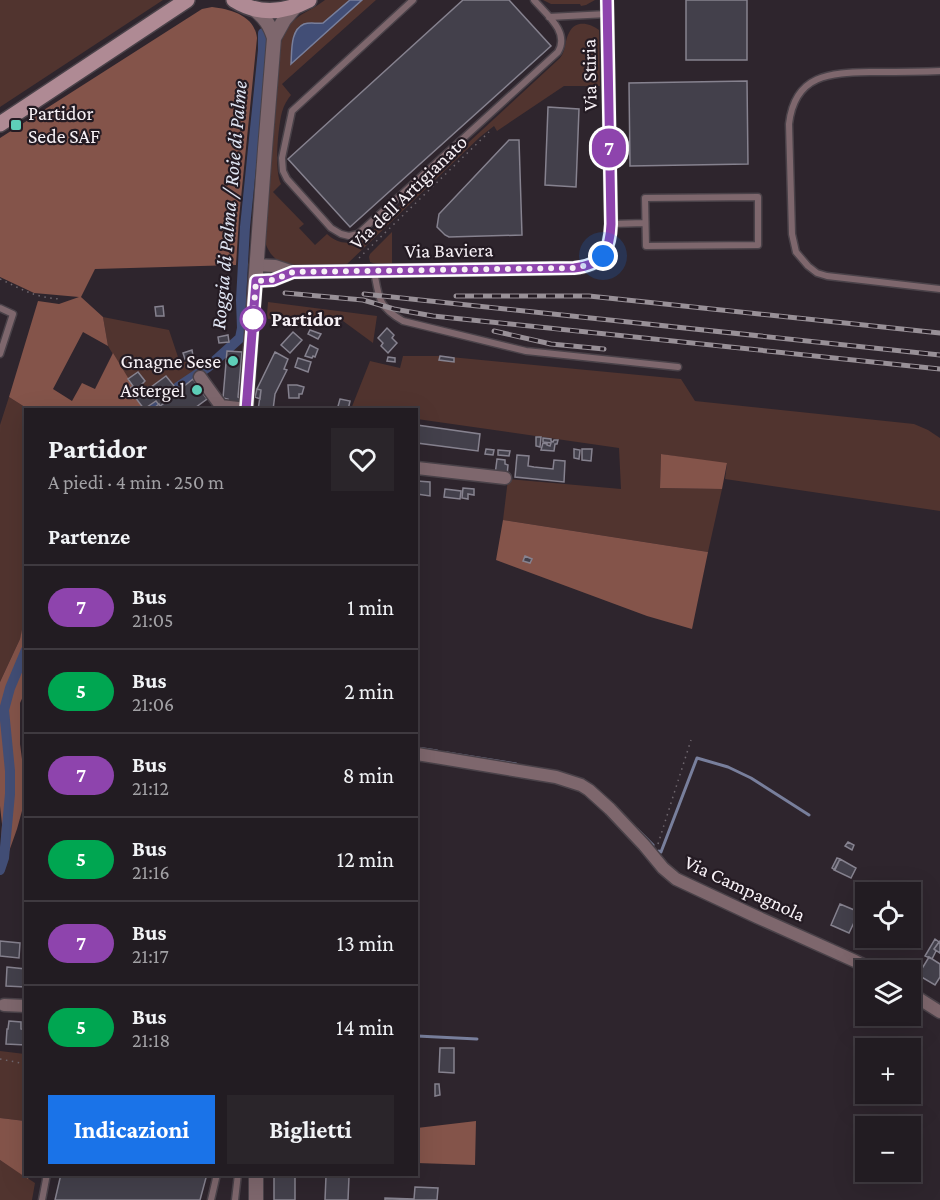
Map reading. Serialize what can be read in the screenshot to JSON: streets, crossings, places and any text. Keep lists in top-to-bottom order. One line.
{"streets":{"street":["Via Stiria","Via Baviera","Via Campagnola"],"path":["Via dell'Artigianato"]},"crossings":[["Via Stiria","Via Baviera"],["Via dell'Artigianato","Via Baviera"]],"water":["Roggia di Palma / Roie di Palme"],"places":{"transit":["Partidor Sede SAF"],"other":["Partidor","Gnagne Sese","Astergel"]},"lines":["bus line 7"],"page":{"on_map":"7","heading":[["Partidor","A piedi · 4 min · 250 m"],"Partenze"],"list":[{"mark":"7","name":"Bus","note":"21:05","value":"1 min"},{"mark":"5","name":"Bus","note":"21:06","value":"2 min"},{"mark":"7","name":"Bus","note":"21:12","value":"8 min"},{"mark":"5","name":"Bus","note":"21:16","value":"12 min"},{"mark":"7","name":"Bus","note":"21:17","value":"13 min"},{"mark":"5","name":"Bus","note":"21:18","value":"14 min"}],"map_buttons":["+","−"],"buttons":["Indicazioni","Biglietti"]}}
